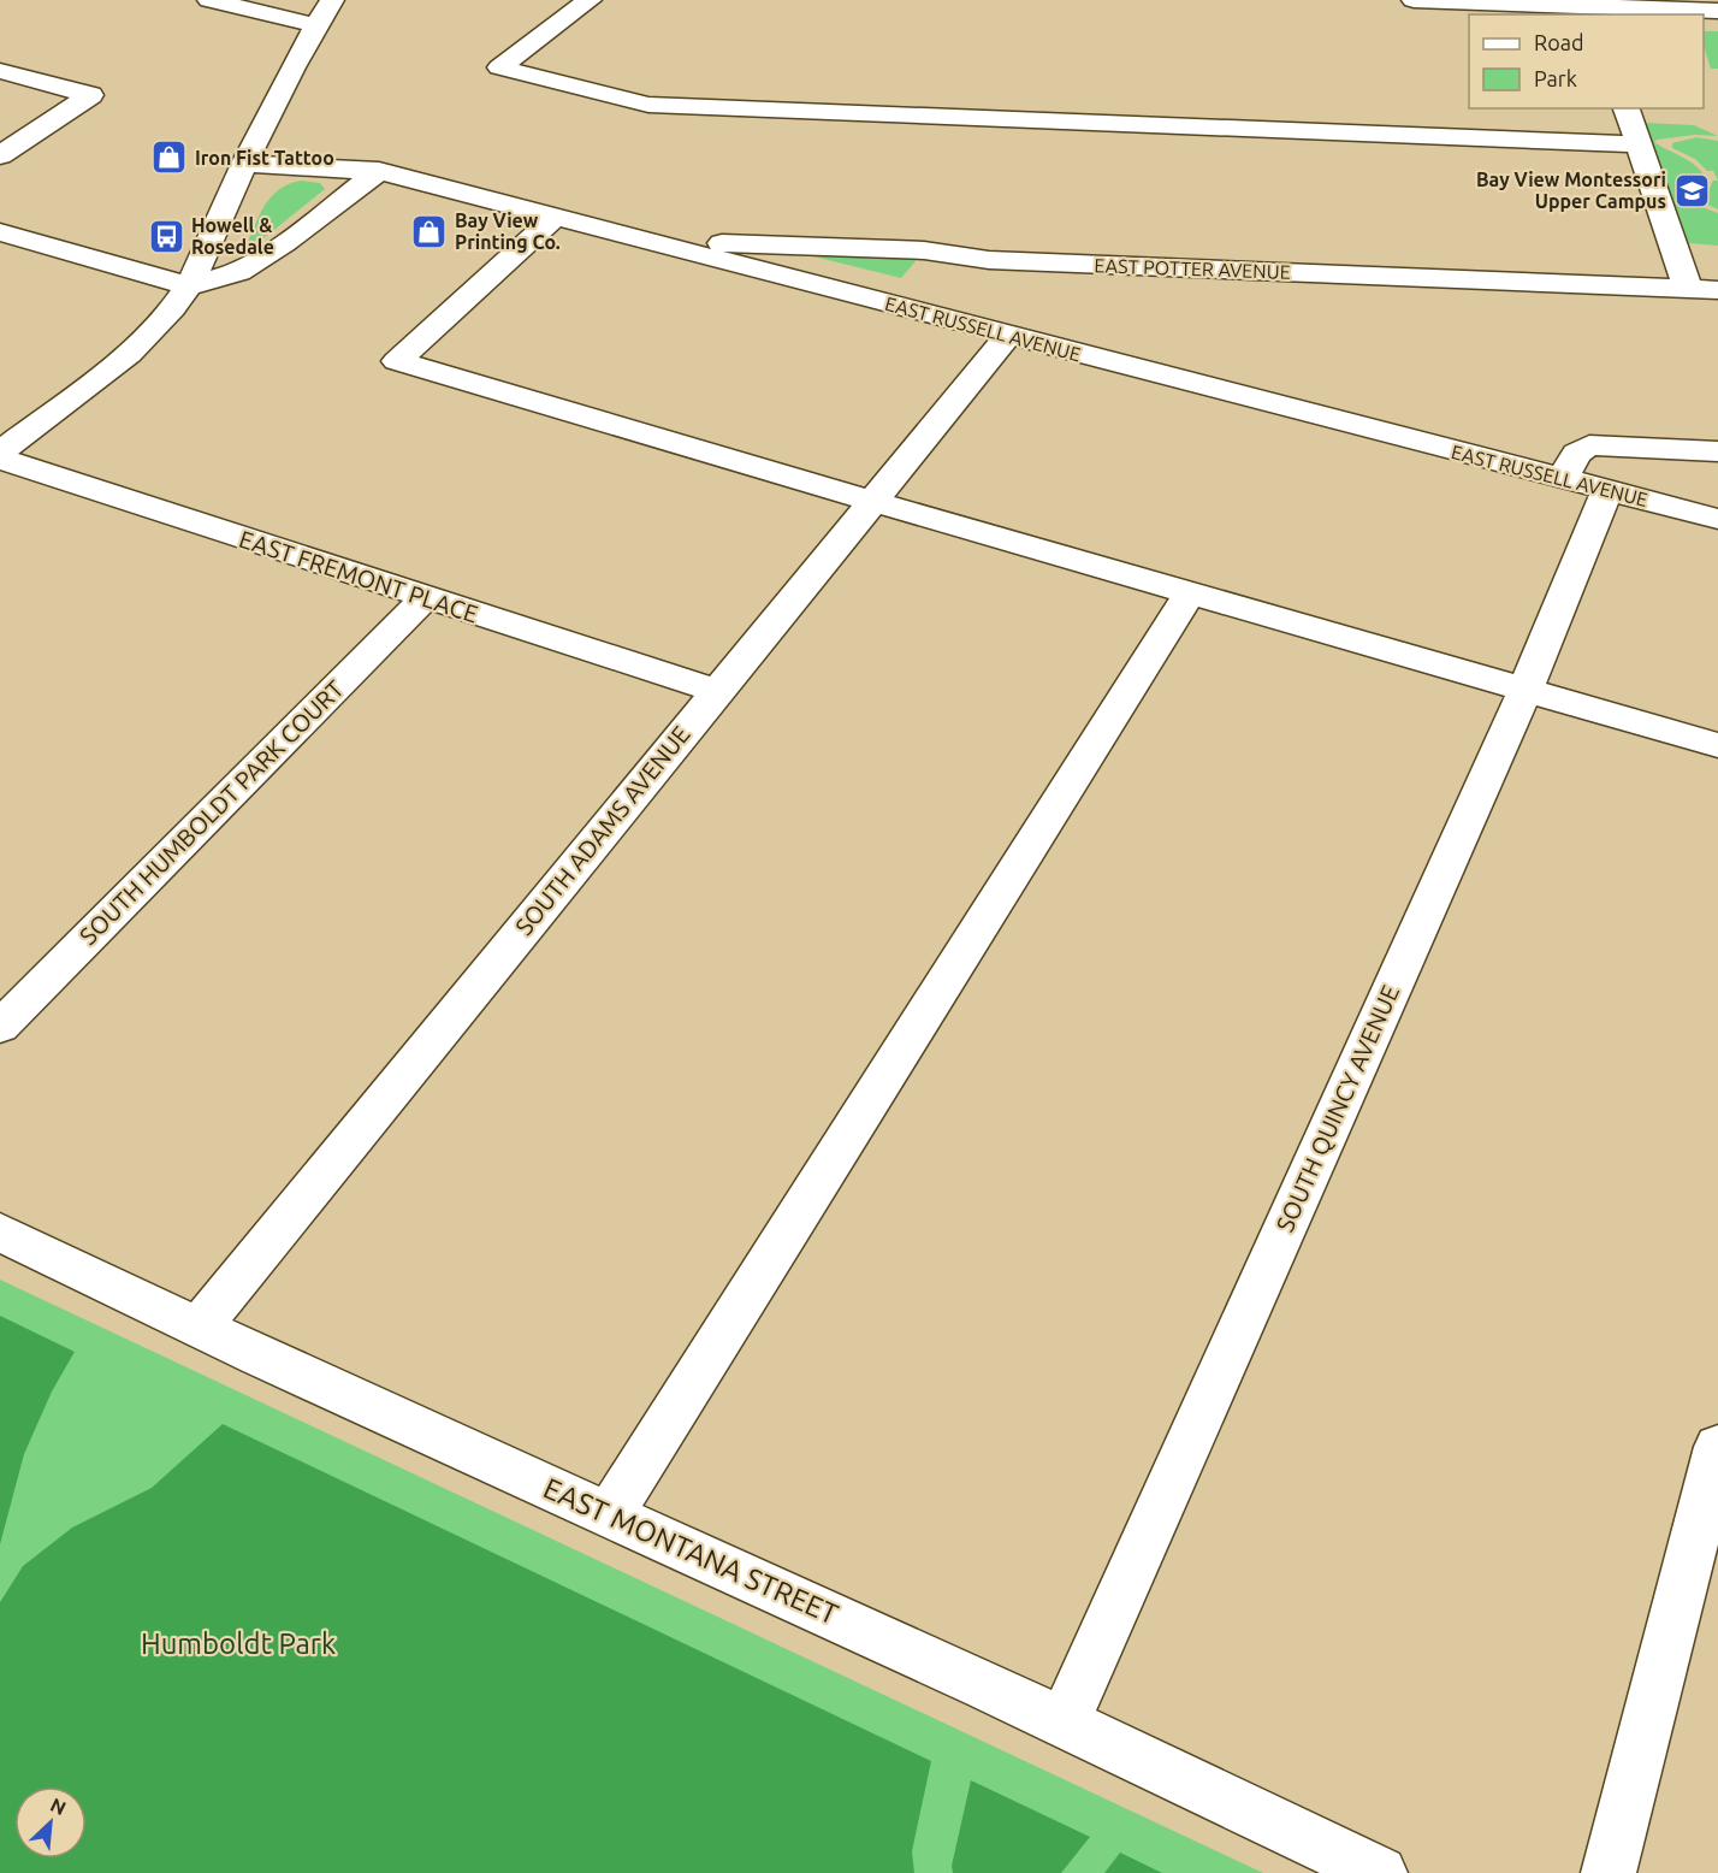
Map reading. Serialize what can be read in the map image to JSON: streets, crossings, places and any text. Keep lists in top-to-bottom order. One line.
{"streets":{"street":["EAST POTTER AVENUE","EAST RUSSELL AVENUE","EAST FREMONT PLACE","SOUTH HUMBOLDT PARK COURT","SOUTH ADAMS AVENUE","SOUTH QUINCY AVENUE","EAST MONTANA STREET"]},"crossings":[["EAST POTTER AVENUE","EAST RUSSELL AVENUE"],["EAST RUSSELL AVENUE","SOUTH ADAMS AVENUE"],["EAST RUSSELL AVENUE","SOUTH QUINCY AVENUE"],["EAST FREMONT PLACE","SOUTH HUMBOLDT PARK COURT"],["EAST FREMONT PLACE","SOUTH ADAMS AVENUE"],["SOUTH ADAMS AVENUE","EAST MONTANA STREET"],["SOUTH QUINCY AVENUE","EAST MONTANA STREET"]],"parks":["Humboldt Park"],"places":{"shop":["Iron Fist Tattoo","Bay View Printing Co."],"school or university":["Bay View Montessori Upper Campus"],"bus stop":["Howell & Rosedale"]},"legend":["Road","Park"],"north":"top right"}
